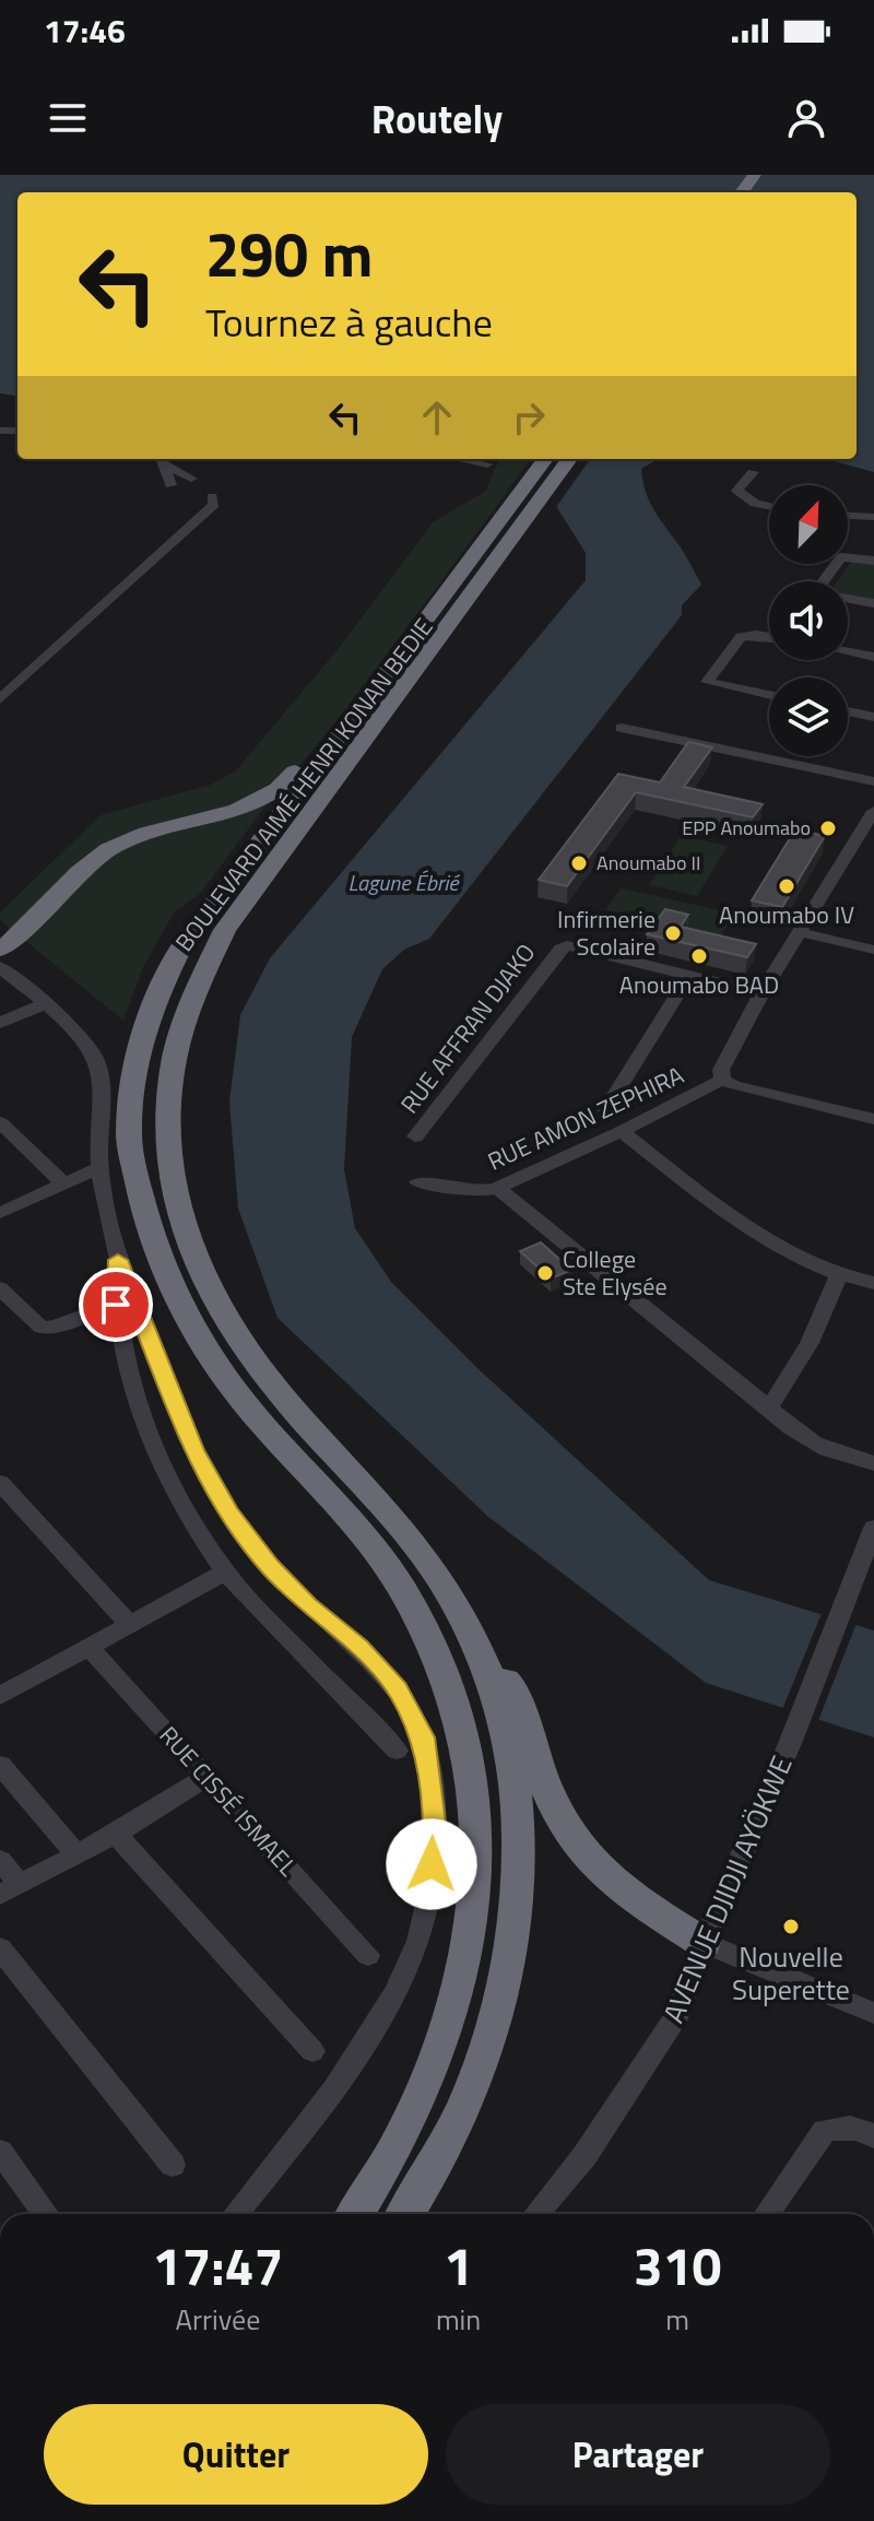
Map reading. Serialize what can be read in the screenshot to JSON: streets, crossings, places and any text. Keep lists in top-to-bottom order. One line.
{"streets":{"highway":["BOULEVARD AIMÉ HENRI KONAN BEDIE"],"street":["RUE AFFRAN DJAKO","RUE AMON ZEPHIRA","RUE CISSÉ ISMAEL","AVENUE DJIDJI AYÖKWE"]},"water":["Lagune Ébrié"],"places":["EPP Anoumabo","Anoumabo II","Anoumabo IV","Infirmerie Scolaire","Anoumabo BAD","College Ste Elysée","Nouvelle Superette"],"north":"top right","page":{"status":"17:46","header":"Routely","turn":["290 m","Tournez à gauche"],"eta":["17:47","Arrivée","1","min","310","m"],"buttons":["Quitter","Partager"]}}
